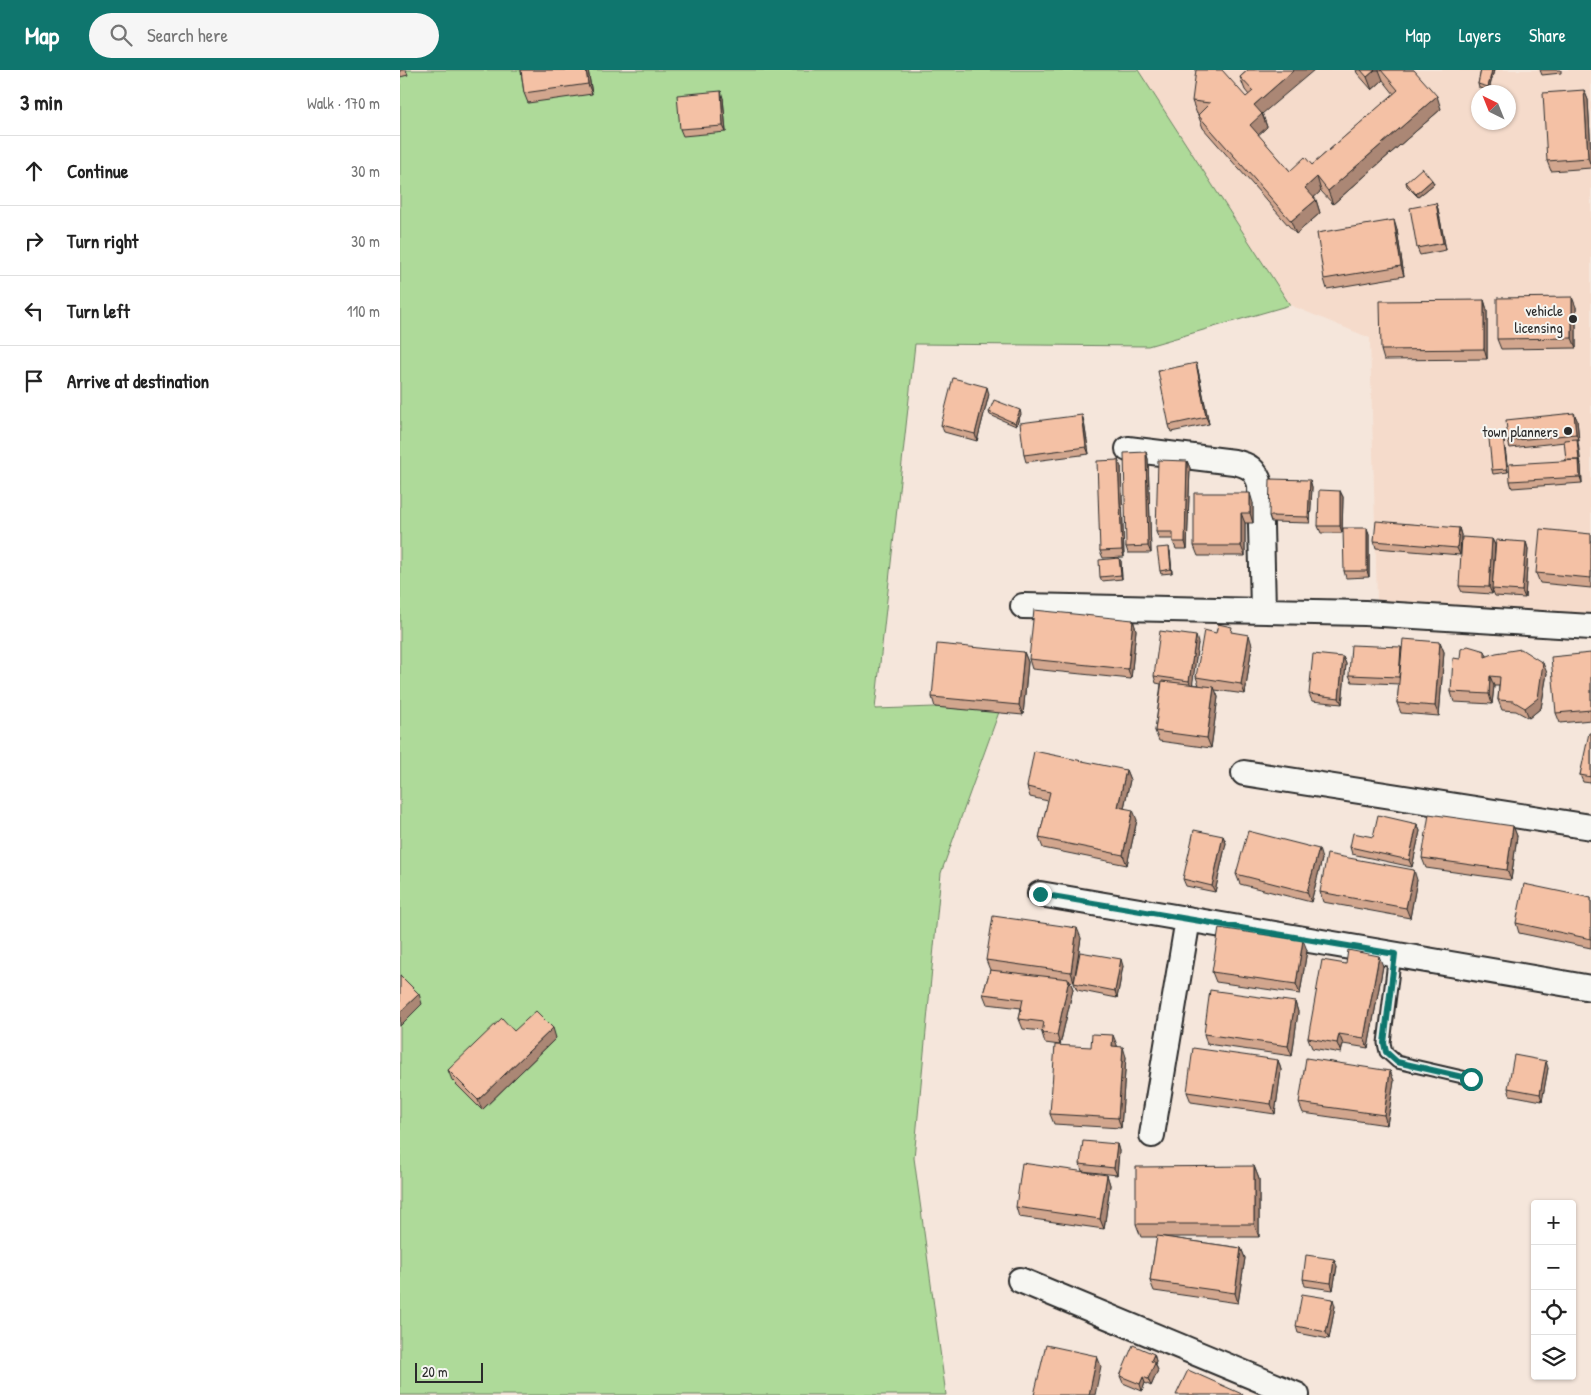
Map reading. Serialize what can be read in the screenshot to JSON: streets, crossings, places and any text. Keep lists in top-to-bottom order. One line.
{"places":["vehicle licensing","town planners"],"scale_bar":"20 m","north":"top left","page":{"header":"Map","search":"Search here","nav":["Map","Layers","Share"],"heading":["3 min","Walk · 170 m"],"list":[["Continue","30 m"],["Turn right","30 m"],["Turn left","110 m"],"Arrive at destination"],"map_buttons":["+","−"],"scale":"20 m"}}
